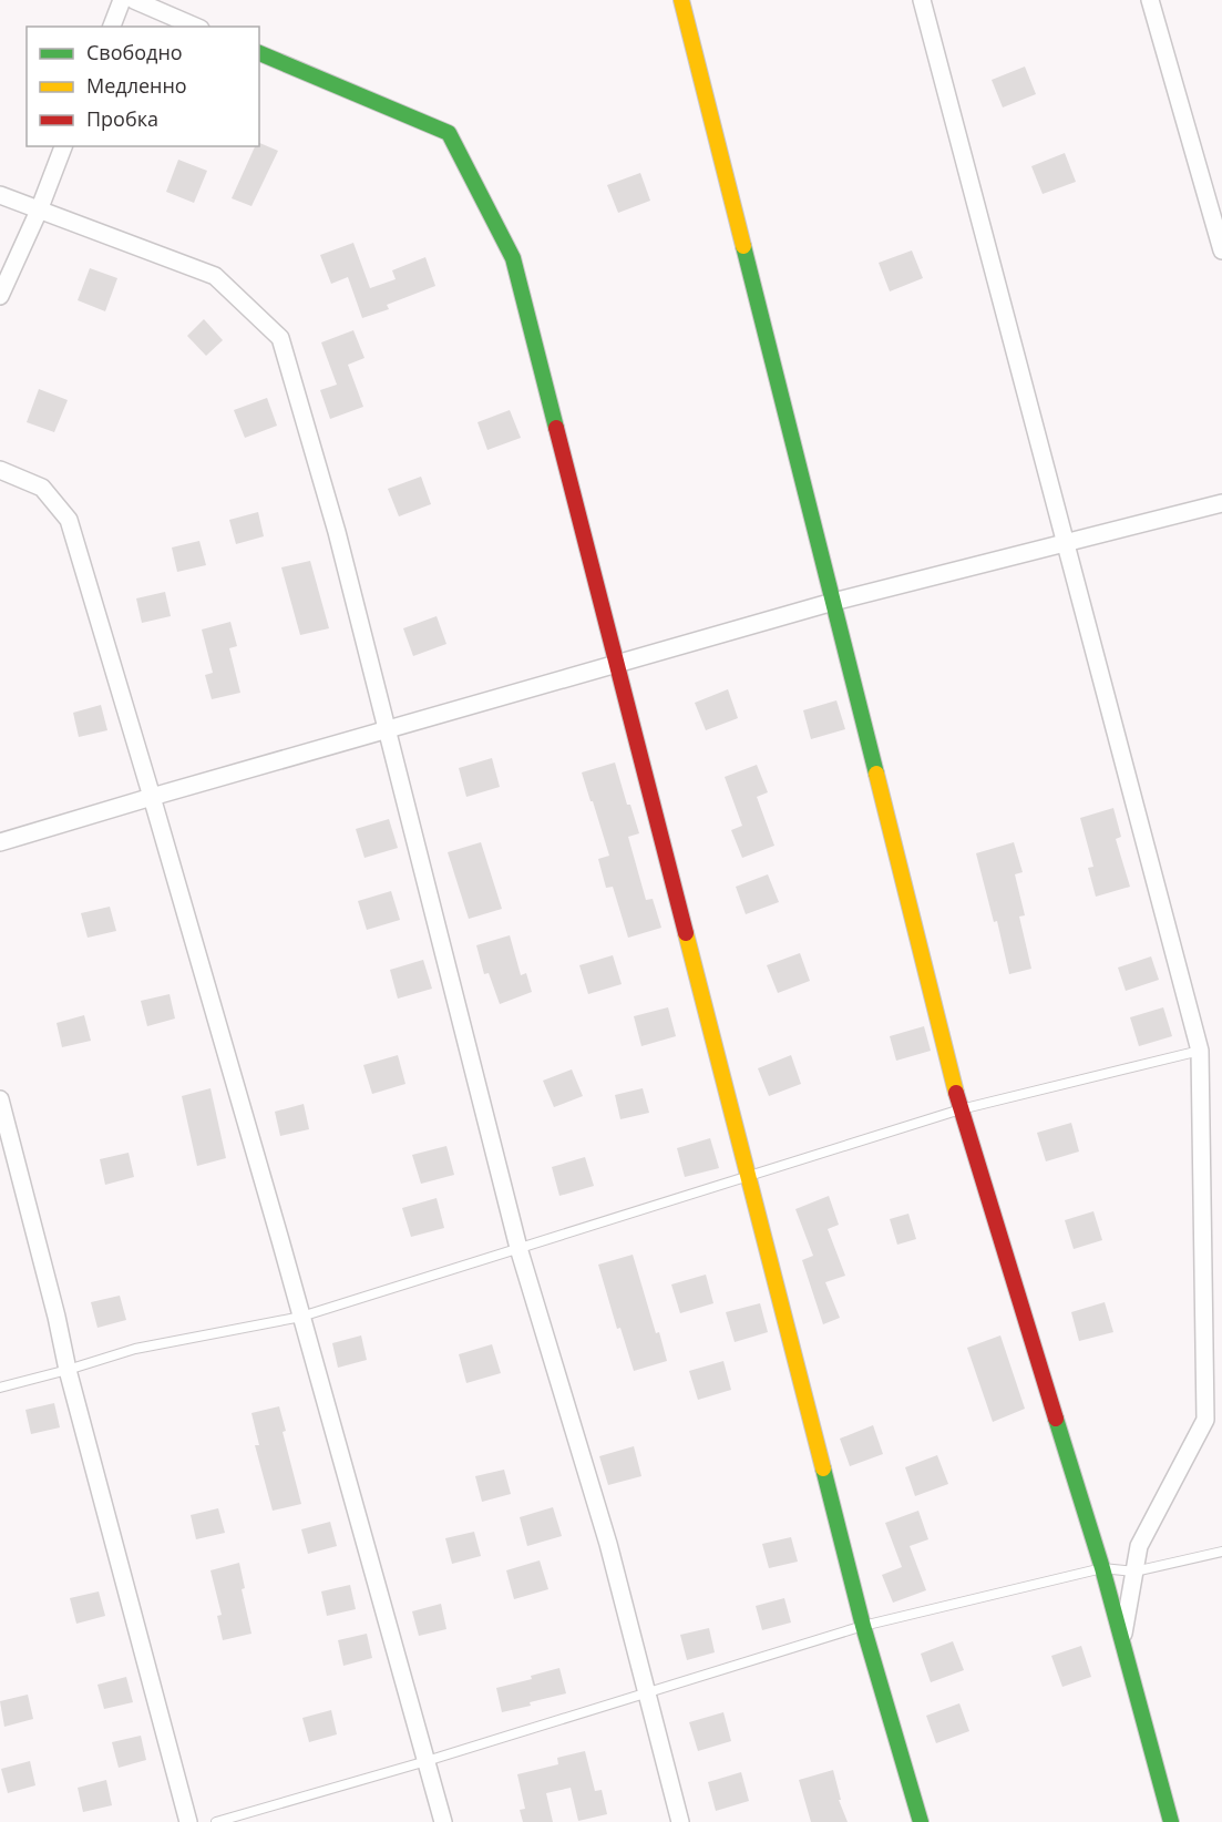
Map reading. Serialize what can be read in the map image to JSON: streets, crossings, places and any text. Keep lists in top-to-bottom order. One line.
{"legend":["Свободно","Медленно","Пробка"]}
